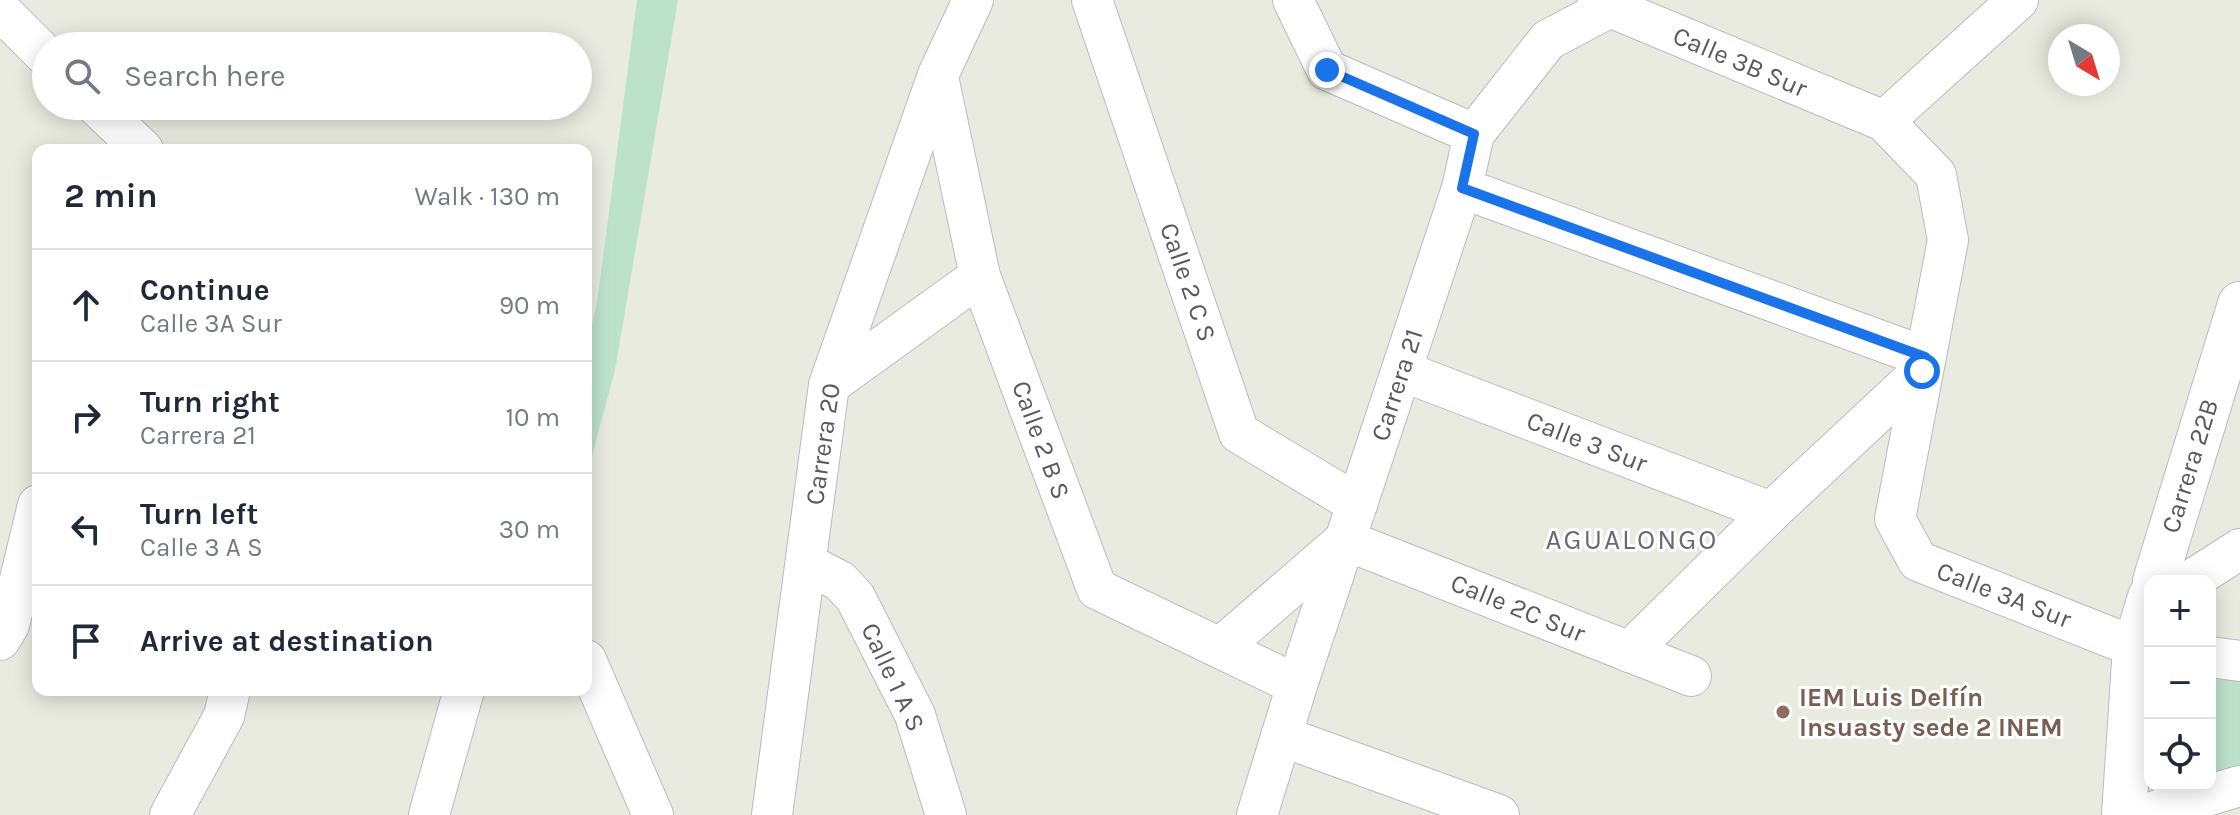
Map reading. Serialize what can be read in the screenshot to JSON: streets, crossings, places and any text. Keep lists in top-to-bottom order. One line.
{"streets":{"street":["Calle 3B Sur","Calle 2 C S","Carrera 21","Calle 2 B S","Calle 3 Sur","Carrera 20","Carrera 22B","Calle 3A Sur","Calle 2C Sur","Calle 1 A S"]},"crossings":[["Calle 3B Sur","Carrera 21"],["Calle 2 C S","Carrera 21"],["Calle 2 C S","Calle 2C Sur"],["Carrera 21","Calle 2 B S"],["Carrera 21","Calle 3 Sur"],["Carrera 21","Calle 2C Sur"],["Calle 2 B S","Carrera 20"],["Carrera 20","Calle 1 A S"]],"districts":["AGUALONGO"],"places":["IEM Luis Delfín Insuasty sede 2 INEM"],"north":"bottom right","page":{"search":"Search here","heading":["2 min","Walk · 130 m"],"list":[["Continue","Calle 3A Sur","90 m"],["Turn right","Carrera 21","10 m"],["Turn left","Calle 3 A S","30 m"],"Arrive at destination"],"map_buttons":["+","−"]}}
